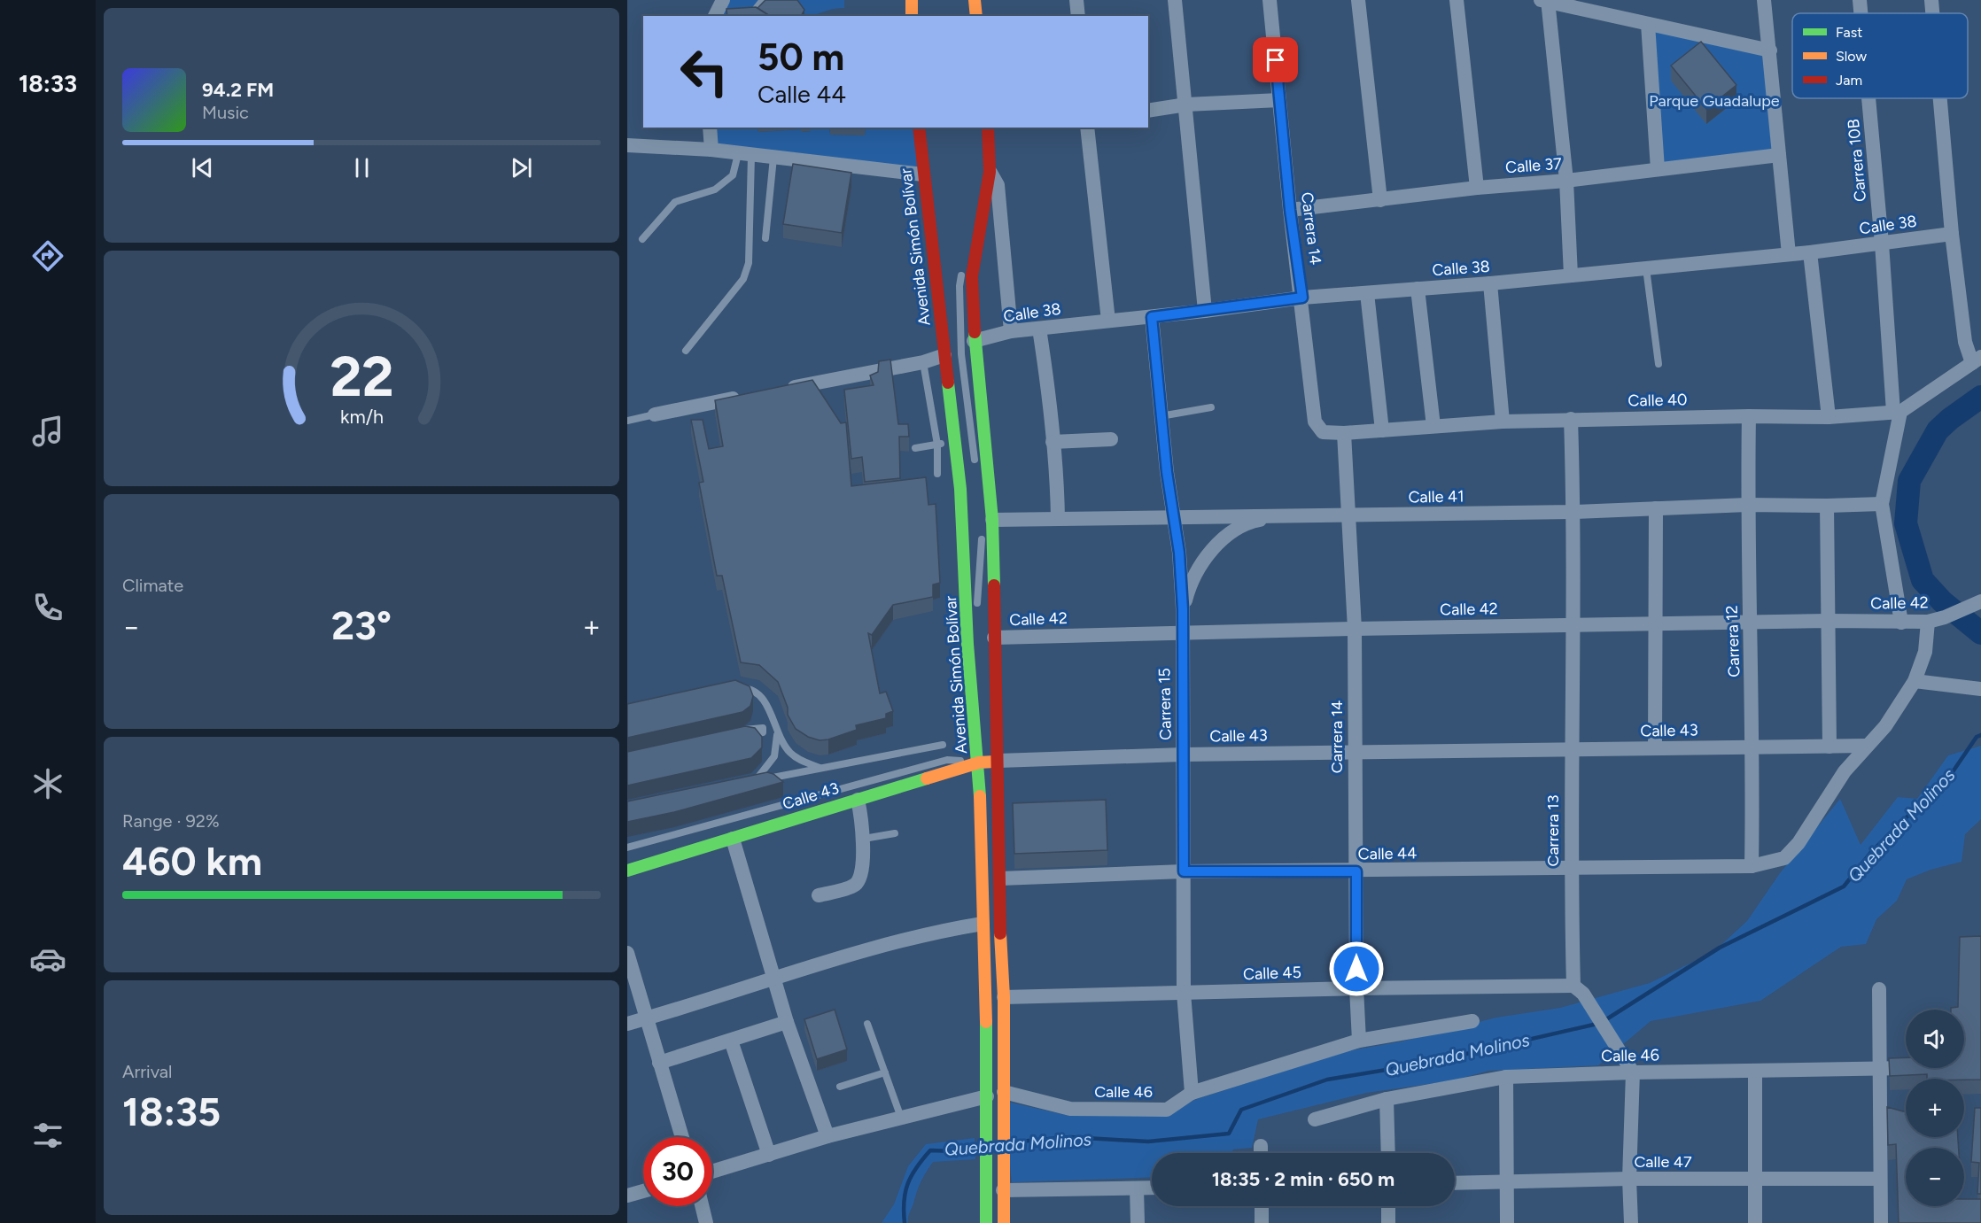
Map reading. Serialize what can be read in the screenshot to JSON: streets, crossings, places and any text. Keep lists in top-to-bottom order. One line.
{"streets":{"main road":["Avenida Simón Bolívar","Calle 43"],"street":["Carrera 10B","Calle 37","Calle 38","Carrera 14","Calle 40","Calle 41","Calle 42","Carrera 12","Carrera 15","Carrera 13","Calle 44","Calle 45","Calle 46","Calle 47"]},"crossings":[["Carrera 10B","Calle 38"],["Carrera 10B","Calle 40"],["Carrera 10B","Calle 41"],["Carrera 10B","Calle 42"],["Calle 37","Carrera 14"],["Calle 38","Carrera 14"],["Calle 38","Carrera 15"],["Carrera 14","Calle 40"],["Carrera 14","Calle 41"],["Carrera 14","Calle 42"],["Carrera 14","Calle 43"],["Carrera 14","Calle 44"],["Carrera 14","Calle 45"],["Carrera 14","Calle 46"],["Avenida Simón Bolívar","Calle 43"],["Calle 40","Carrera 12"],["Calle 40","Carrera 13"],["Calle 41","Carrera 12"],["Calle 41","Carrera 15"],["Calle 41","Carrera 13"],["Calle 42","Carrera 12"],["Calle 42","Carrera 15"],["Calle 42","Carrera 13"],["Carrera 12","Calle 43"],["Carrera 12","Calle 44"],["Carrera 15","Calle 43"],["Carrera 15","Calle 44"],["Carrera 15","Calle 45"],["Carrera 15","Calle 46"],["Calle 43","Carrera 13"],["Calle 43","Calle 44"],["Carrera 13","Calle 44"],["Carrera 13","Calle 45"]],"water":["Quebrada Molinos"],"parks":["Parque Guadalupe"],"legend":["Fast","Slow","Jam"],"page":{"tabs":"18:33","turn":["50 m","Calle 44"],"song":["94.2 FM","Music"],"tile":["Climate",["Range · 92%","460 km"],["Arrival","18:35"]],"heat":["−","23°","+"],"map_buttons":["+","−"],"limit":"30","trip":"18:35 · 2 min · 650 m","gauge":["22","km/h"]}}
